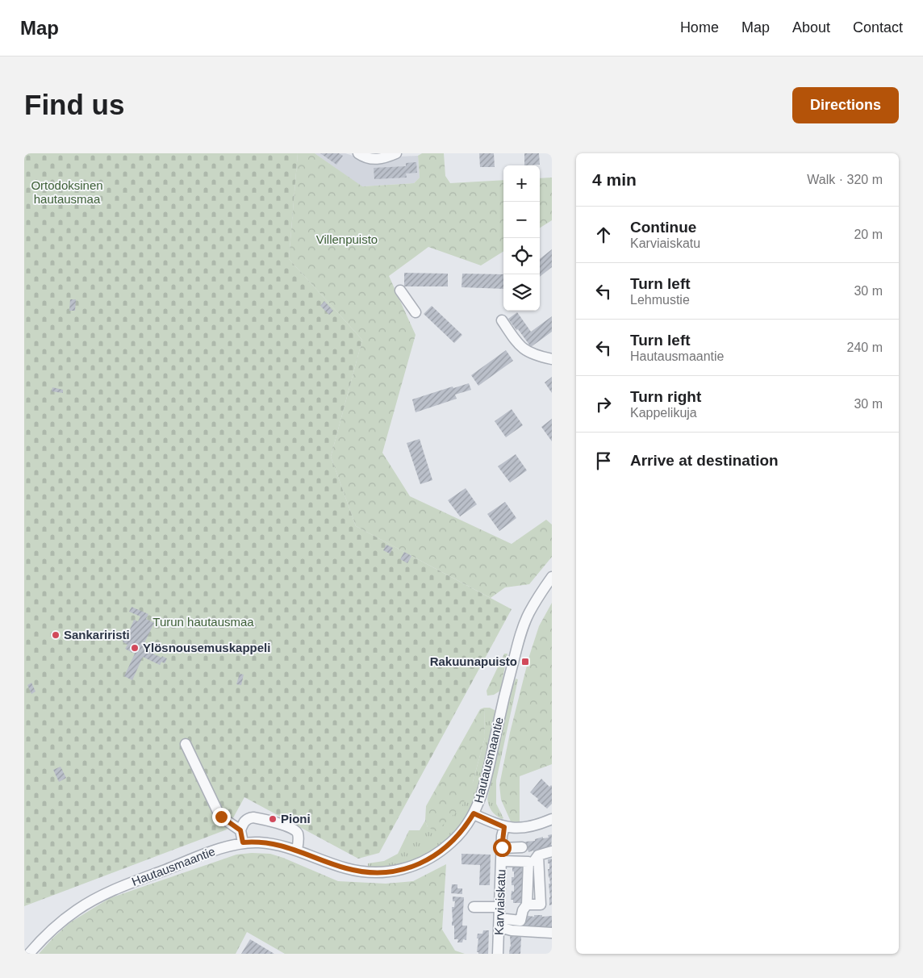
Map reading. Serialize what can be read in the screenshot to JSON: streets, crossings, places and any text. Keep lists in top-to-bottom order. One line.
{"streets":{"street":["Hautausmaantie","Karviaiskatu"]},"parks":["Ortodoksinen hautausmaa","Villenpuisto","Turun hautausmaa"],"places":{"other":["Sankariristi","Ylösnousemuskappeli","Pioni"],"transit":["Rakuunapuisto"]},"page":{"header":"Map","nav":["Home","Map","About","Contact"],"buttons":"Directions","title":"Find us","heading":["4 min","Walk · 320 m"],"map_buttons":["+","−"],"list":[["Continue","Karviaiskatu","20 m"],["Turn left","Lehmustie","30 m"],["Turn left","Hautausmaantie","240 m"],["Turn right","Kappelikuja","30 m"],"Arrive at destination"]}}
